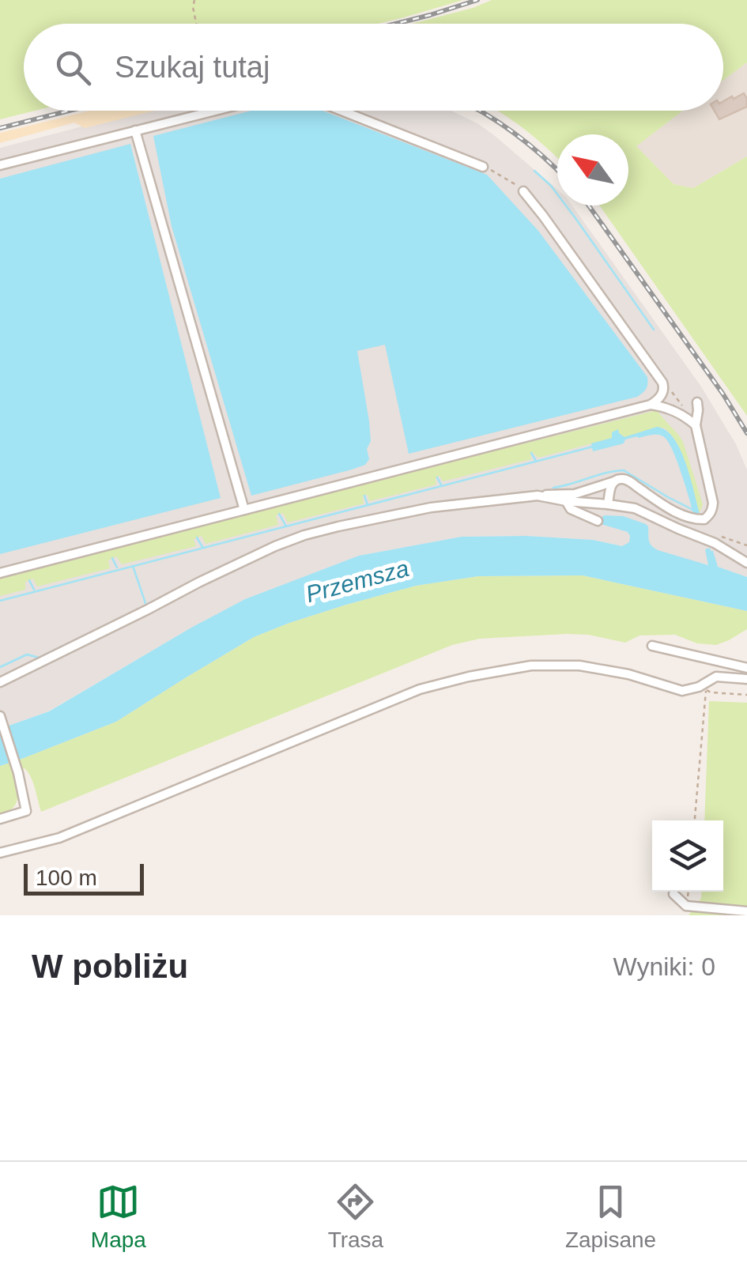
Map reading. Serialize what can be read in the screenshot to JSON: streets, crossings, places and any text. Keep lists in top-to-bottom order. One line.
{"water":["Przemsza"],"scale_bar":"100 m","north":"top left","page":{"search":"Szukaj tutaj","scale":"100 m","heading":["W pobliżu","Wyniki: 0"],"nav":["Mapa","Trasa","Zapisane"]}}
